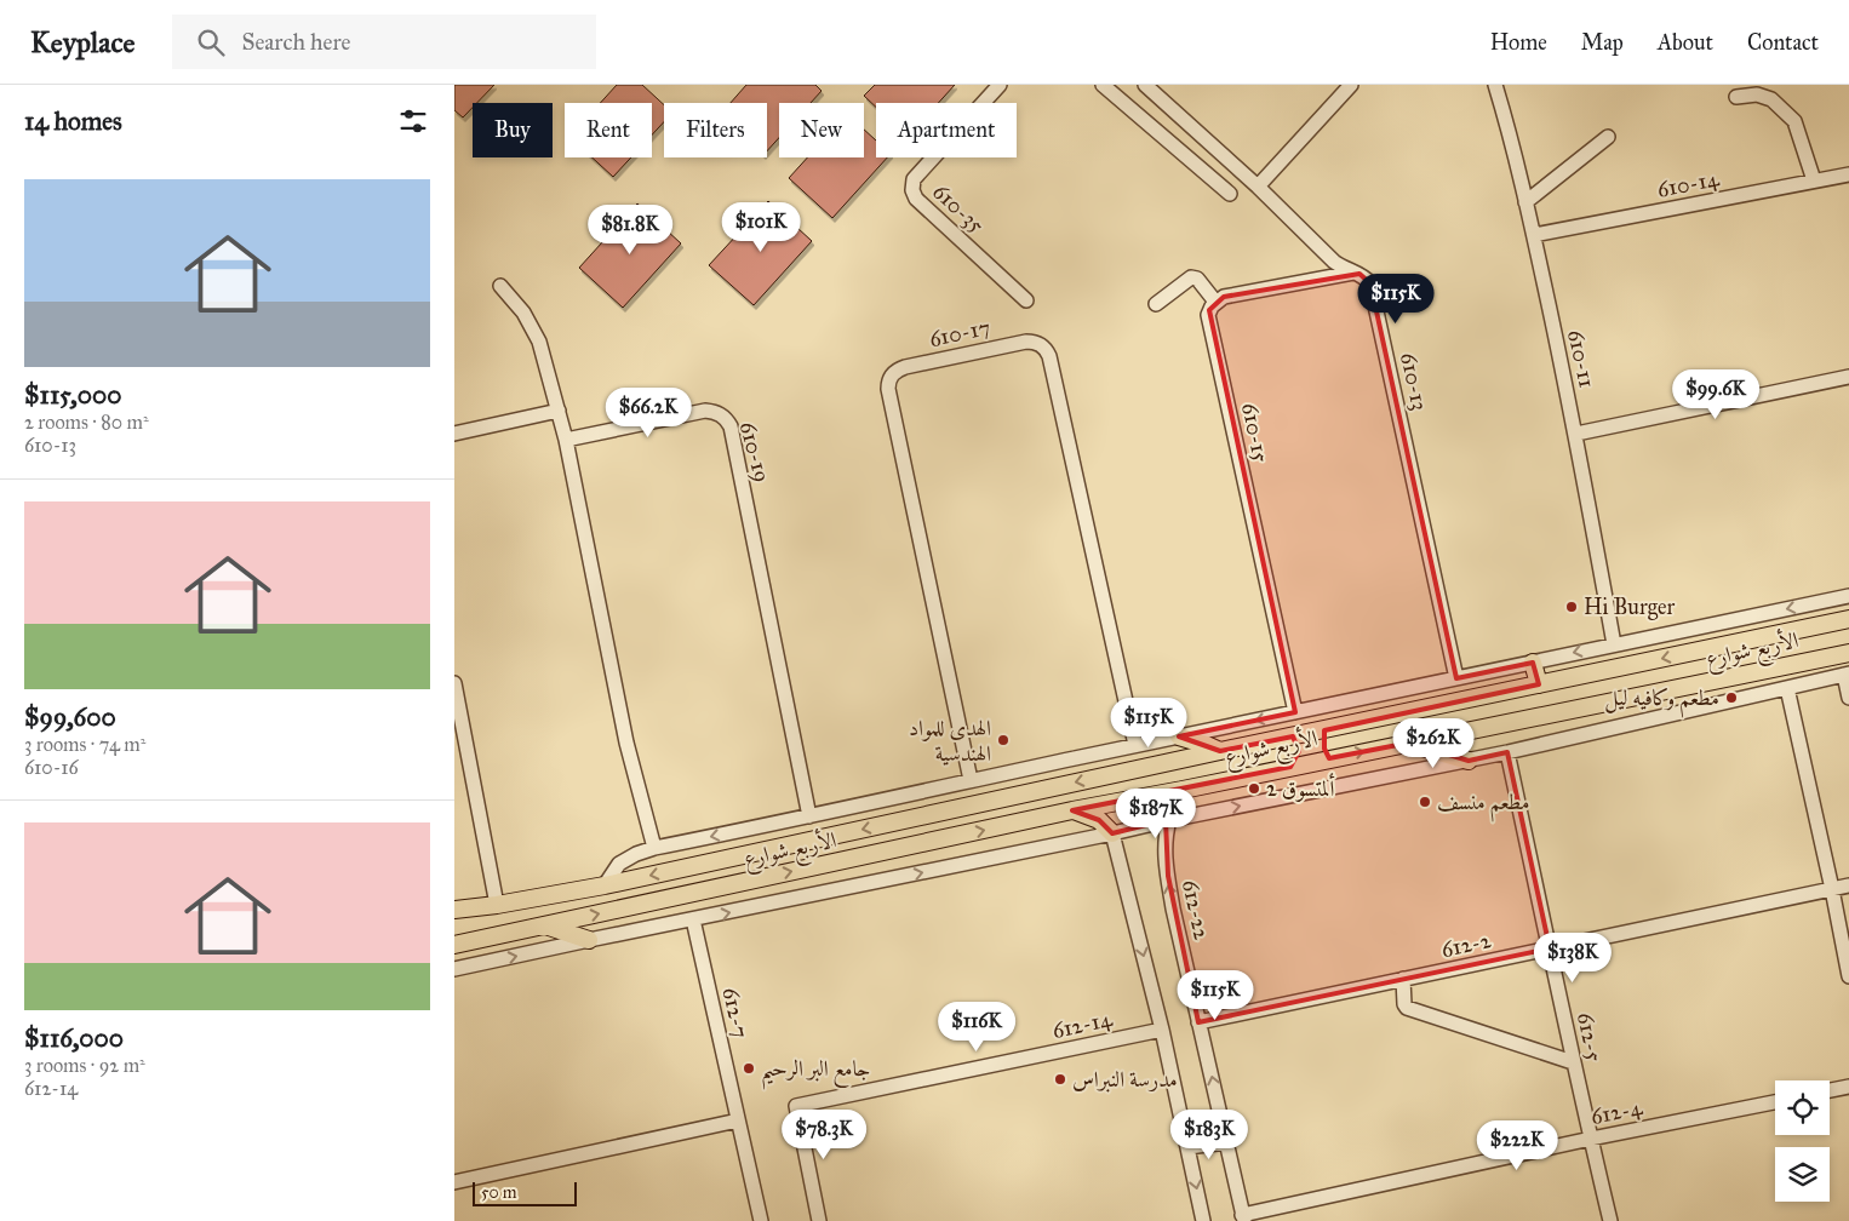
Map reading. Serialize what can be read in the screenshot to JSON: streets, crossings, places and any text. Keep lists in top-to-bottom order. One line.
{"streets":{"main road":["الأربع شوارع"],"street":["610-14","610-35","610-17","610-11","610-13","610-15","610-19","612-22","612-2","612-7","612-14","612-5","612-4"]},"crossings":[["610-14","610-11"],["612-22","612-2"],["612-22","612-4"],["612-2","612-5"],["612-5","612-4"]],"places":["Hi Burger","مطعم وكافيه ليل","الهدى للمواد الهندسية","ألمتسوق 2","مطعم منسف","جامع البر الرحيم","مدرسة النبراس"],"scale_bar":"50 m","page":{"header":"Keyplace","search":"Search here","nav":["Home","Map","About","Contact"],"heading":"14 homes","chip":["Buy","Rent","Filters","New","Apartment"],"list":[{"name":"$115,000","note":"2 rooms · 80 m² · 610-13"},{"name":"$99,600","note":"3 rooms · 74 m² · 610-16"},{"name":"$116,000","note":"3 rooms · 92 m² · 612-14"}],"price":["$101K","$81.8K","$115K","$99.6K","$66.2K","$115K","$262K","$187K","$138K","$115K","$116K","$78.3K","$183K","$222K"],"scale":"50 m"}}
